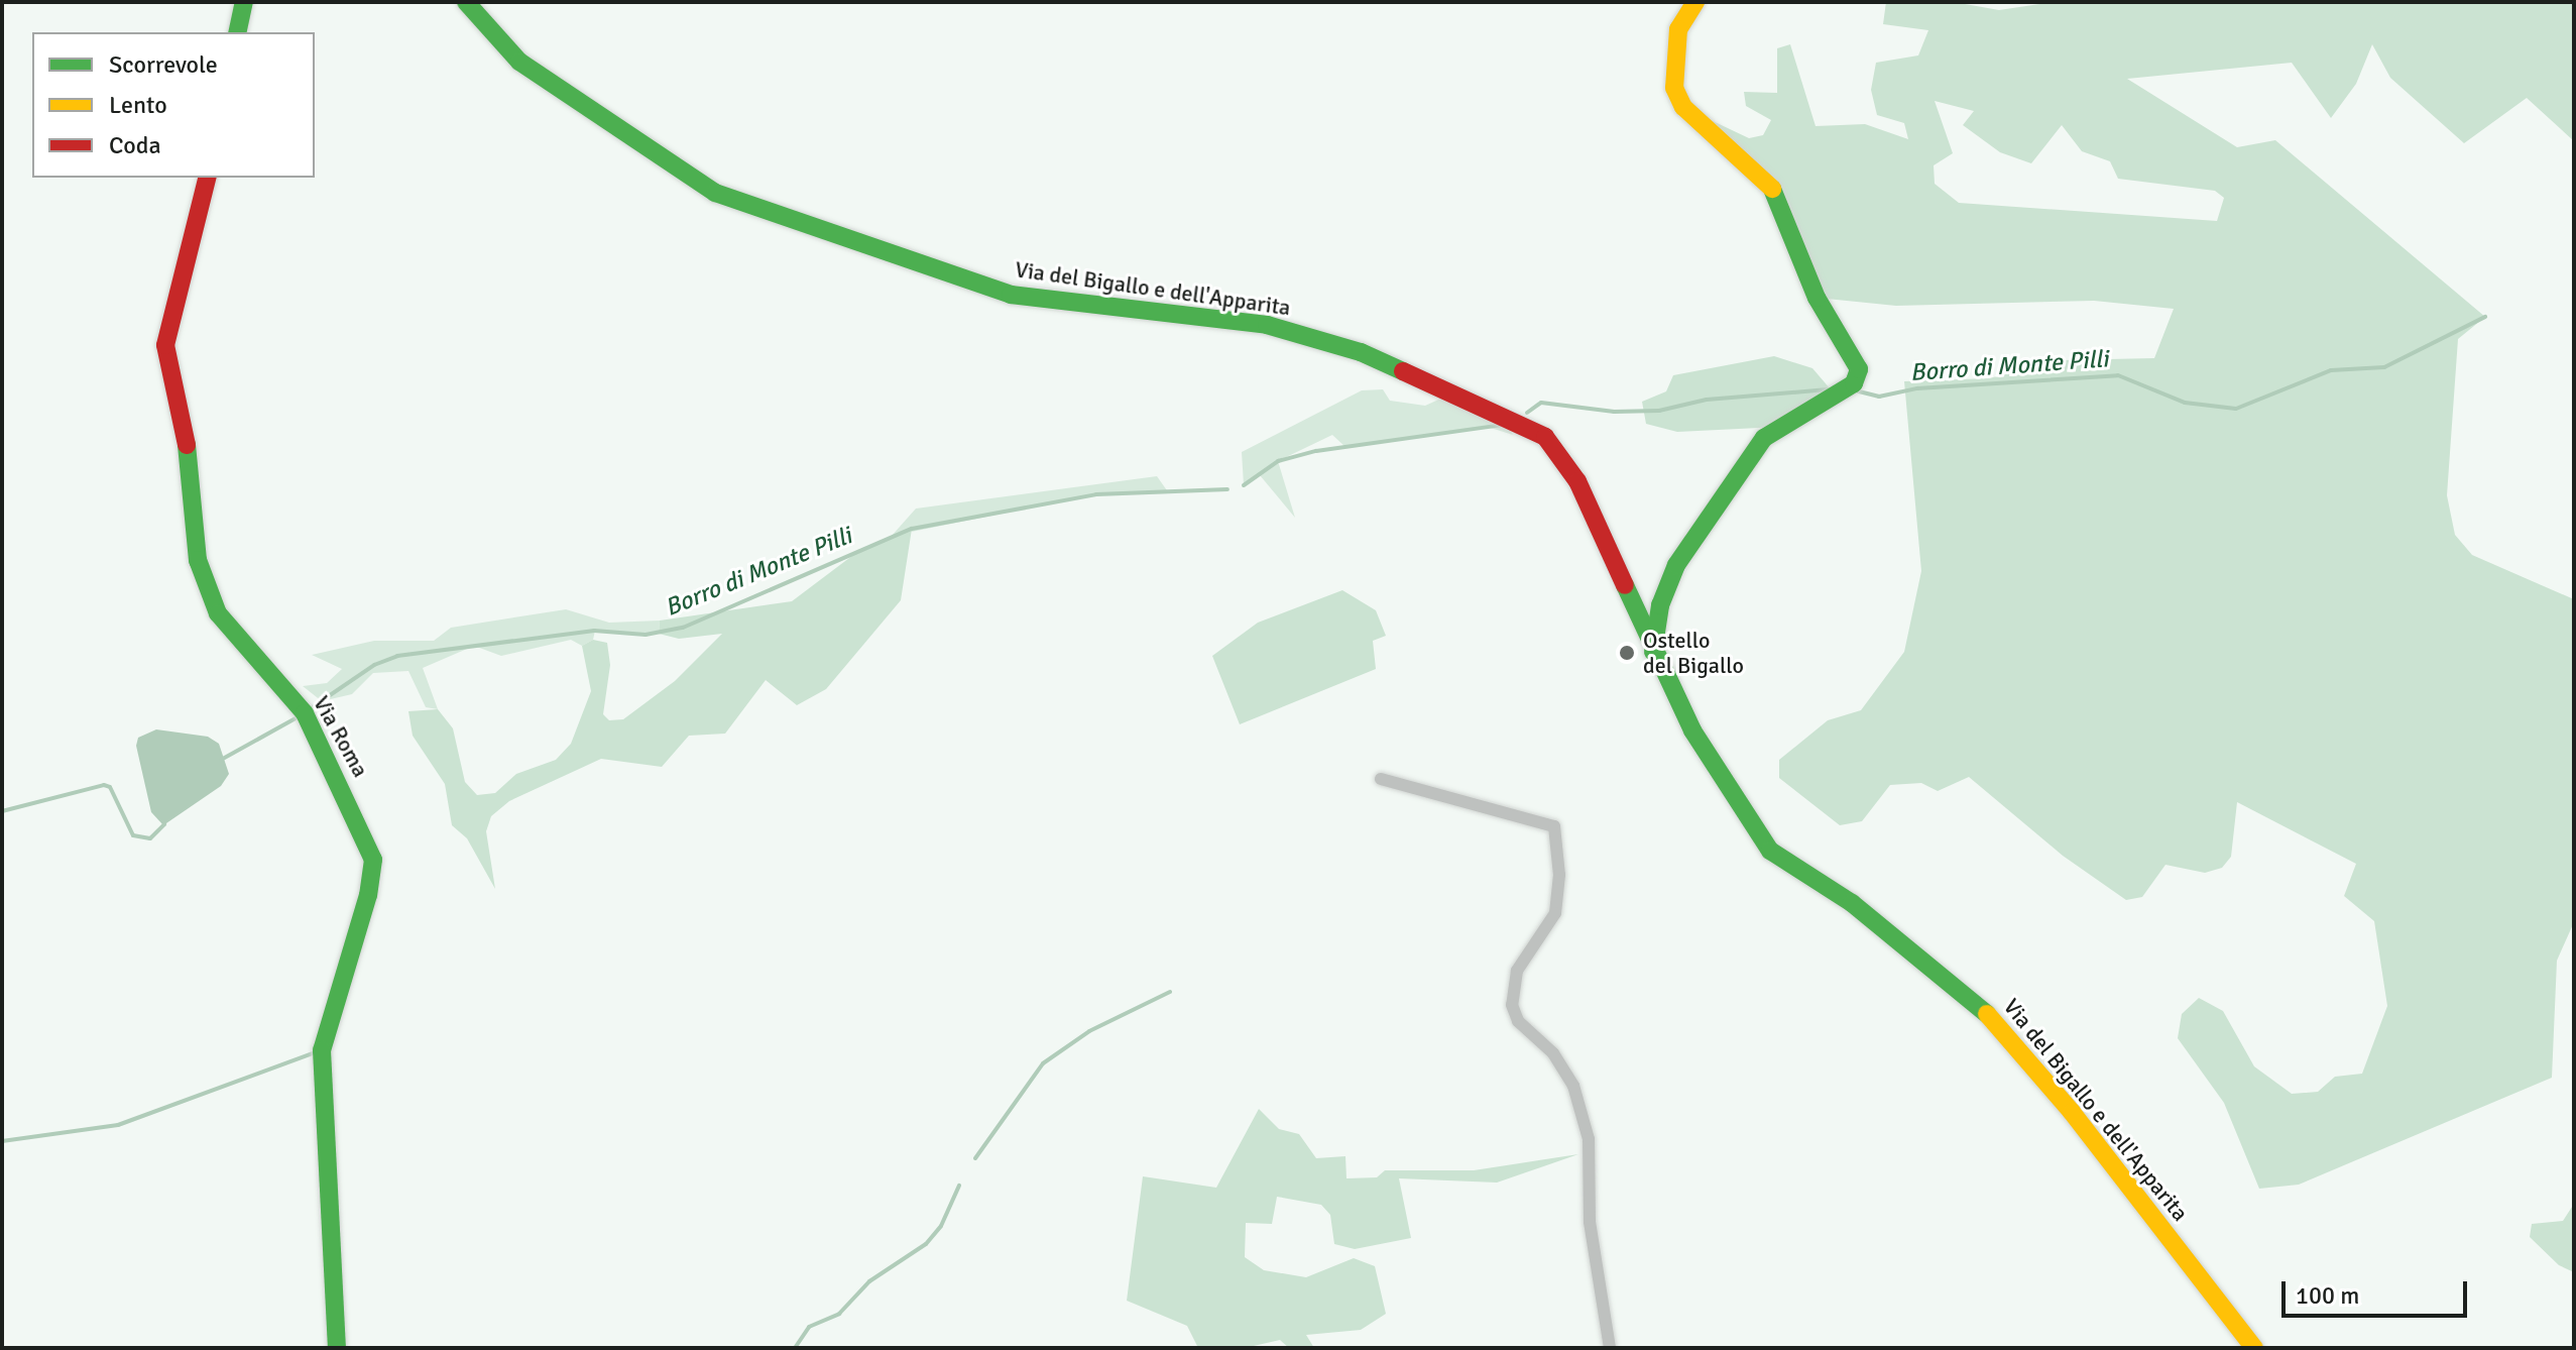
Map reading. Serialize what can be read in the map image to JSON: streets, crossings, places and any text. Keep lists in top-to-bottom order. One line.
{"streets":{"street":["Via del Bigallo e dell'Apparita","Via Roma"]},"water":["Borro di Monte Pilli"],"places":["Ostello del Bigallo"],"legend":["Scorrevole","Lento","Coda"],"scale_bar":"100 m"}
